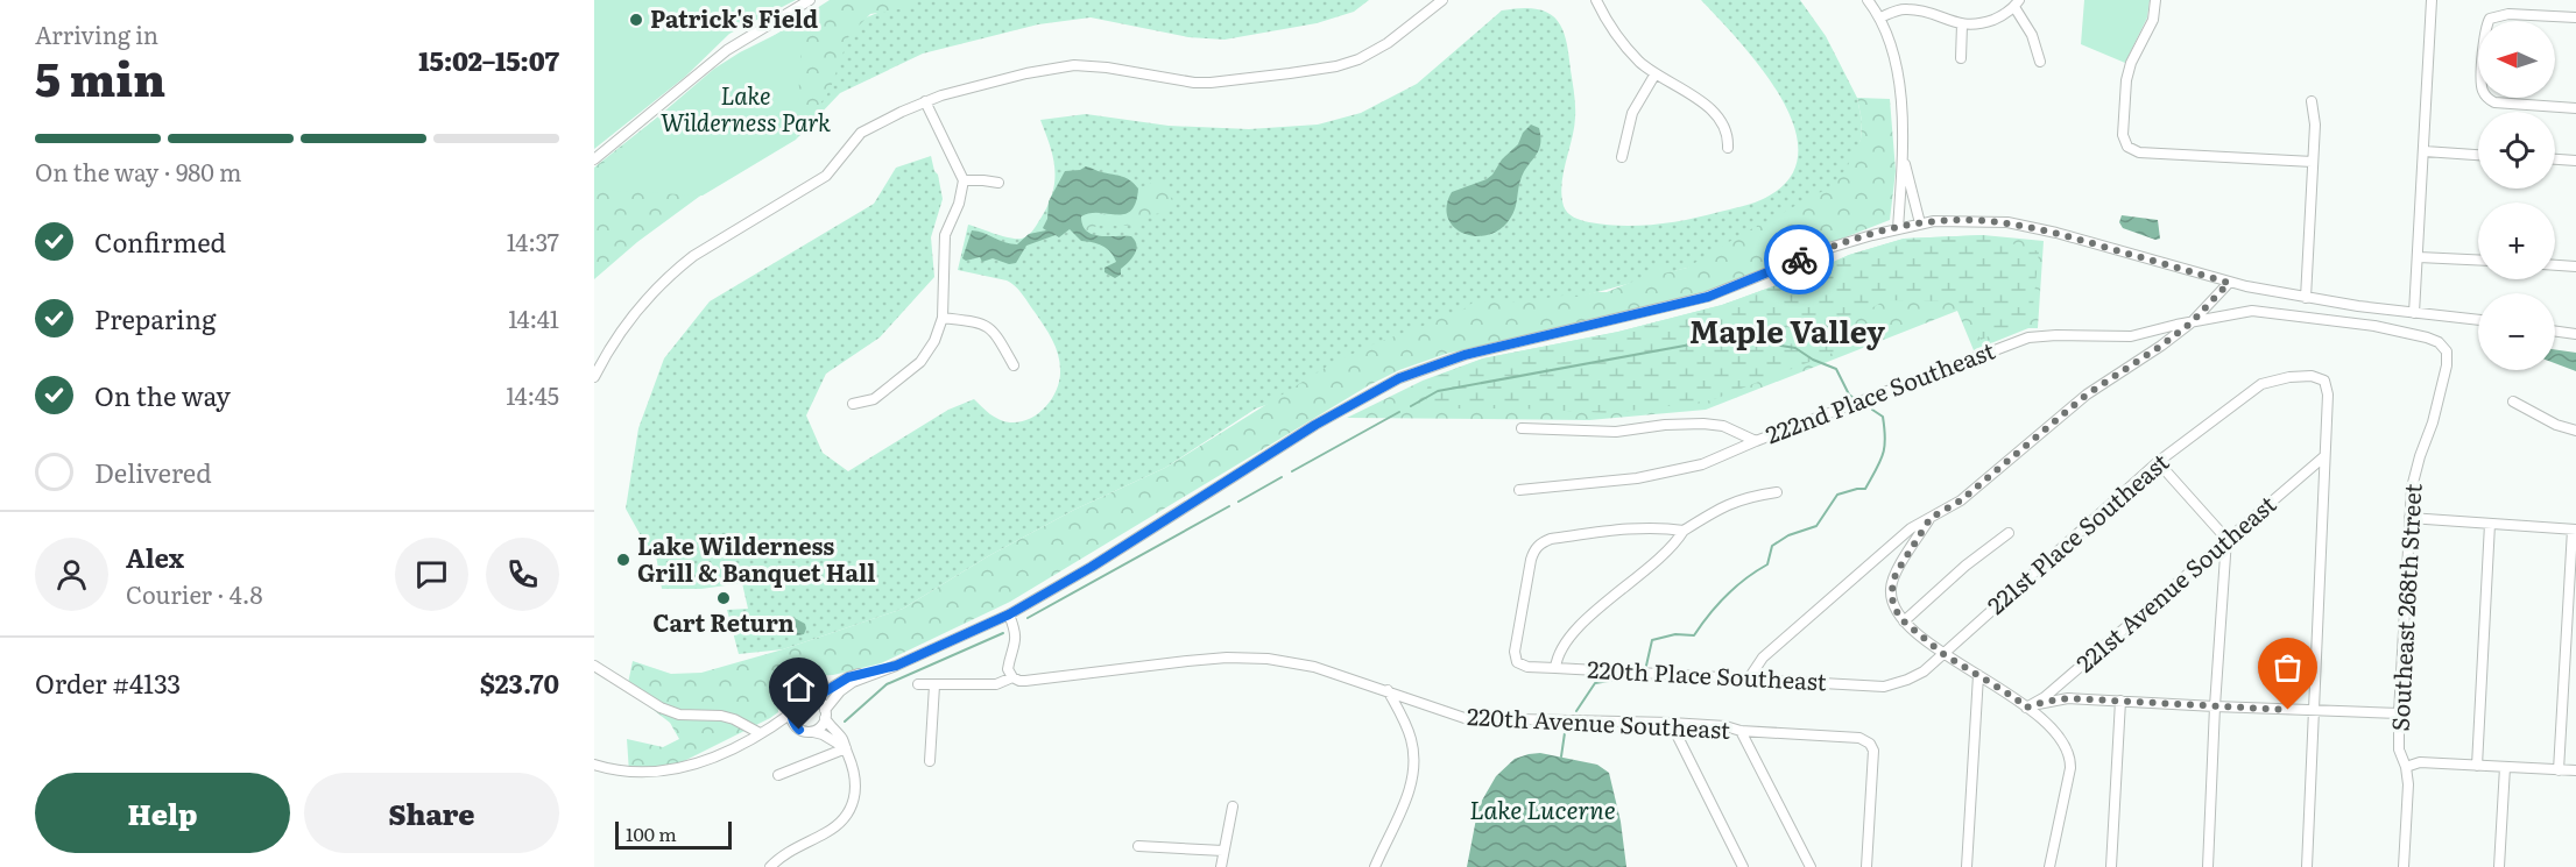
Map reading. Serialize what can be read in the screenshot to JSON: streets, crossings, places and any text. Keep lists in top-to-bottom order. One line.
{"streets":{"street":["222nd Place Southeast","221st Place Southeast","221st Avenue Southeast","Southeast 268th Street","220th Place Southeast","220th Avenue Southeast"]},"crossings":[["222nd Place Southeast","Southeast 268th Street"],["221st Place Southeast","221st Avenue Southeast"],["221st Place Southeast","220th Place Southeast"]],"districts":["Maple Valley"],"water":["Lake Lucerne"],"parks":["Lake Wilderness Park"],"places":["Patrick's Field","Lake Wilderness Grill & Banquet Hall","Cart Return"],"scale_bar":"100 m","north":"left","page":{"heading":["5 min","Arriving in","15:02–15:07"],"panel":["Alex","Courier · 4.8","Order #4133","$23.70"],"map_buttons":["+","−"],"bar":"On the way · 980 m","list":[["Confirmed","14:37"],["Preparing","14:41"],["On the way","14:45"],"Delivered"],"buttons":["Help","Share"],"scale":"100 m"}}
